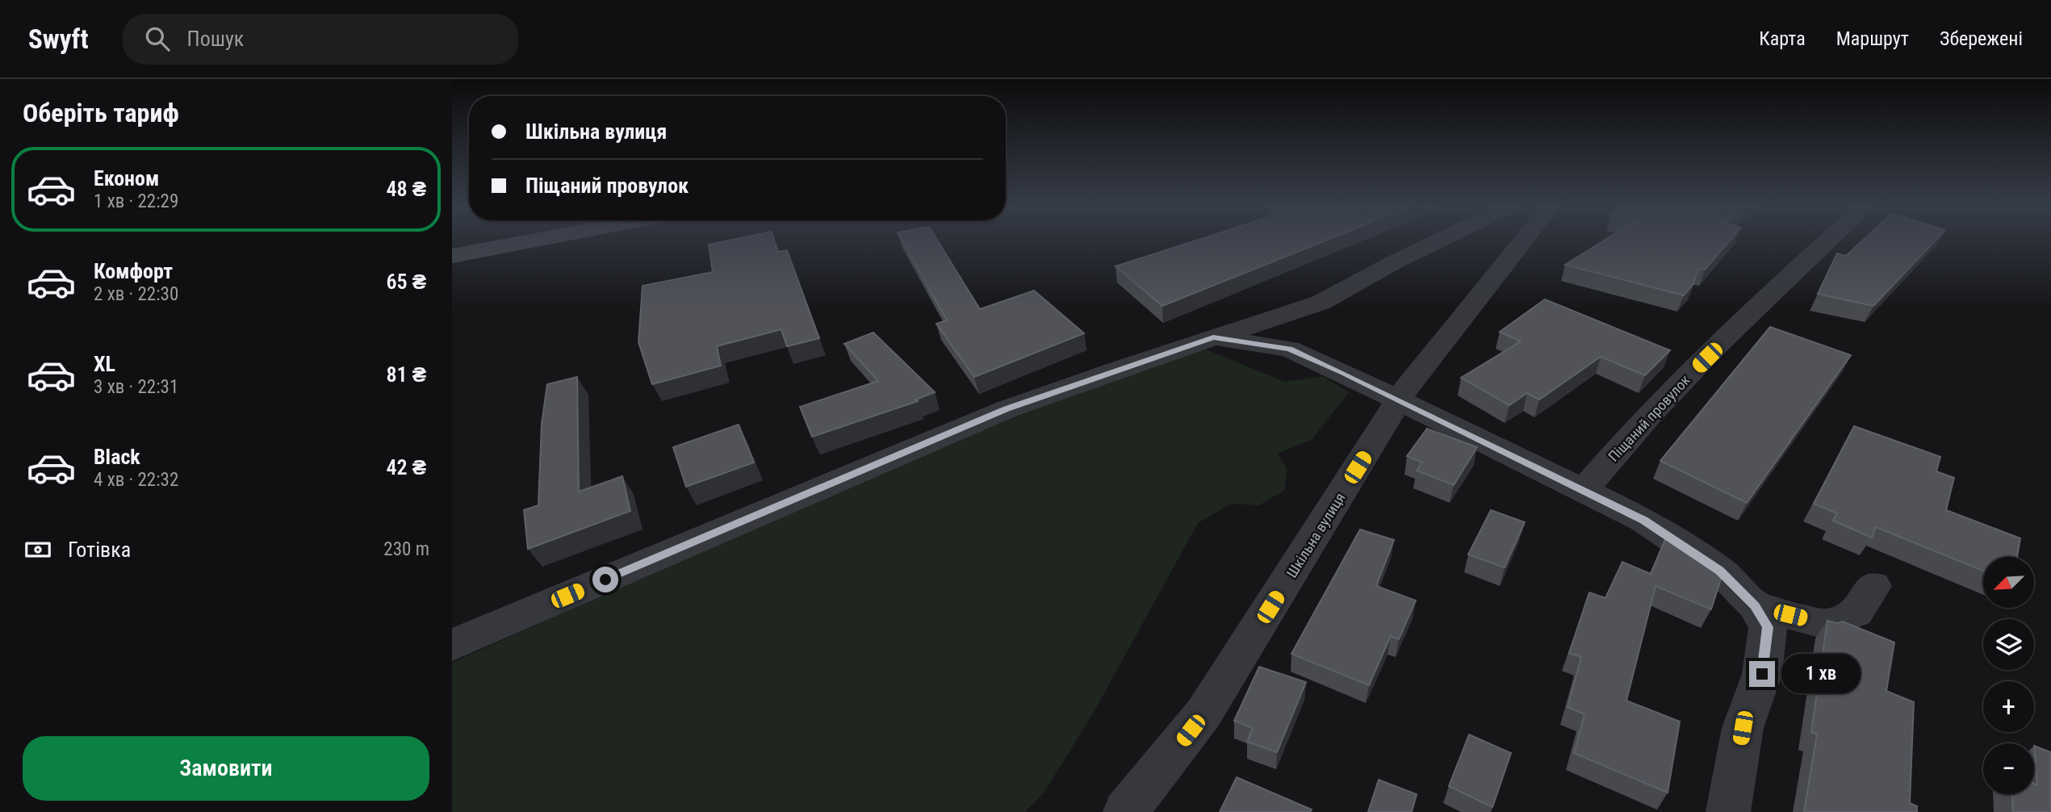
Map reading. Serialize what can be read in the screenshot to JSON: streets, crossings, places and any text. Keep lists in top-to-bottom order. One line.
{"streets":{"street":["Піщаний провулок","Шкільна вулиця"]},"north":"bottom left","page":{"header":"Swyft","search":"Пошук","nav":["Карта","Маршрут","Збережені"],"heading":"Оберіть тариф","banner":["Шкільна вулиця","Піщаний провулок"],"list":[{"name":"Економ","note":"1 хв · 22:29","value":"48 ₴"},{"name":"Комфорт","note":"2 хв · 22:30","value":"65 ₴"},{"name":"XL","note":"3 хв · 22:31","value":"81 ₴"},{"name":"Black","note":"4 хв · 22:32","value":"42 ₴"}],"pay":["Готівка","230 m"],"map_buttons":["+","−"],"bubble":"1 хв","buttons":"Замовити"}}
